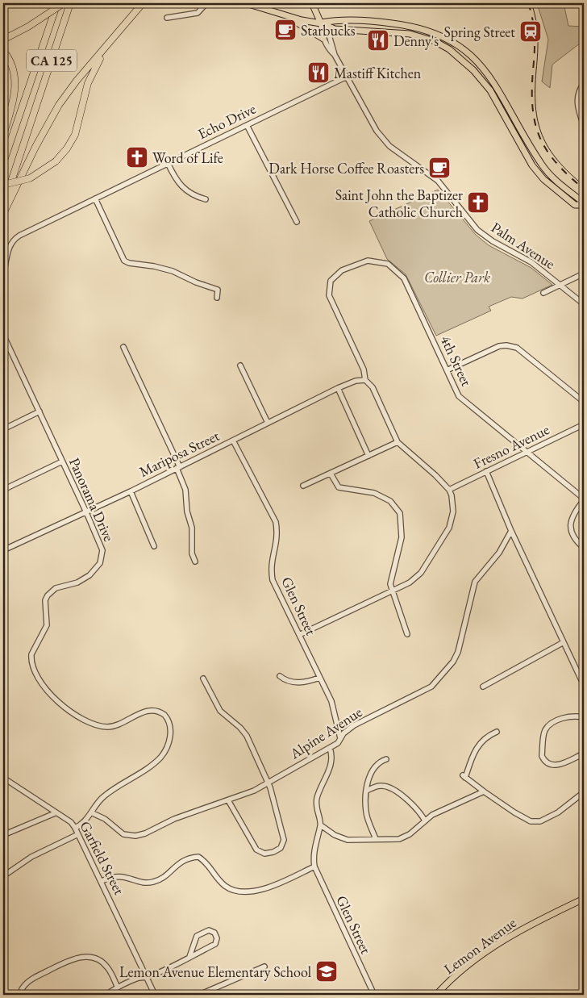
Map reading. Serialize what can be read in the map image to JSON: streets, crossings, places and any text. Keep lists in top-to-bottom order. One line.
{"streets":{"highway":["CA 125"],"main road":["Lemon Avenue"],"street":["Echo Drive","Palm Avenue","4th Street","Fresno Avenue","Mariposa Street","Panorama Drive","Glen Street","Alpine Avenue","Garfield Street"]},"crossings":[["Echo Drive","Palm Avenue"],["4th Street","Fresno Avenue"],["4th Street","Mariposa Street"],["Mariposa Street","Panorama Drive"],["Mariposa Street","Glen Street"],["Panorama Drive","Alpine Avenue"],["Glen Street","Alpine Avenue"]],"parks":["Collier Park"],"places":{"cafe":["Starbucks","Dark Horse Coffee Roasters"],"station":["Spring Street"],"restaurant":["Denny's","Mastiff Kitchen"],"church":["Word of Life","Saint John the Baptizer Catholic Church"],"school or university":["Lemon Avenue Elementary School"]}}
